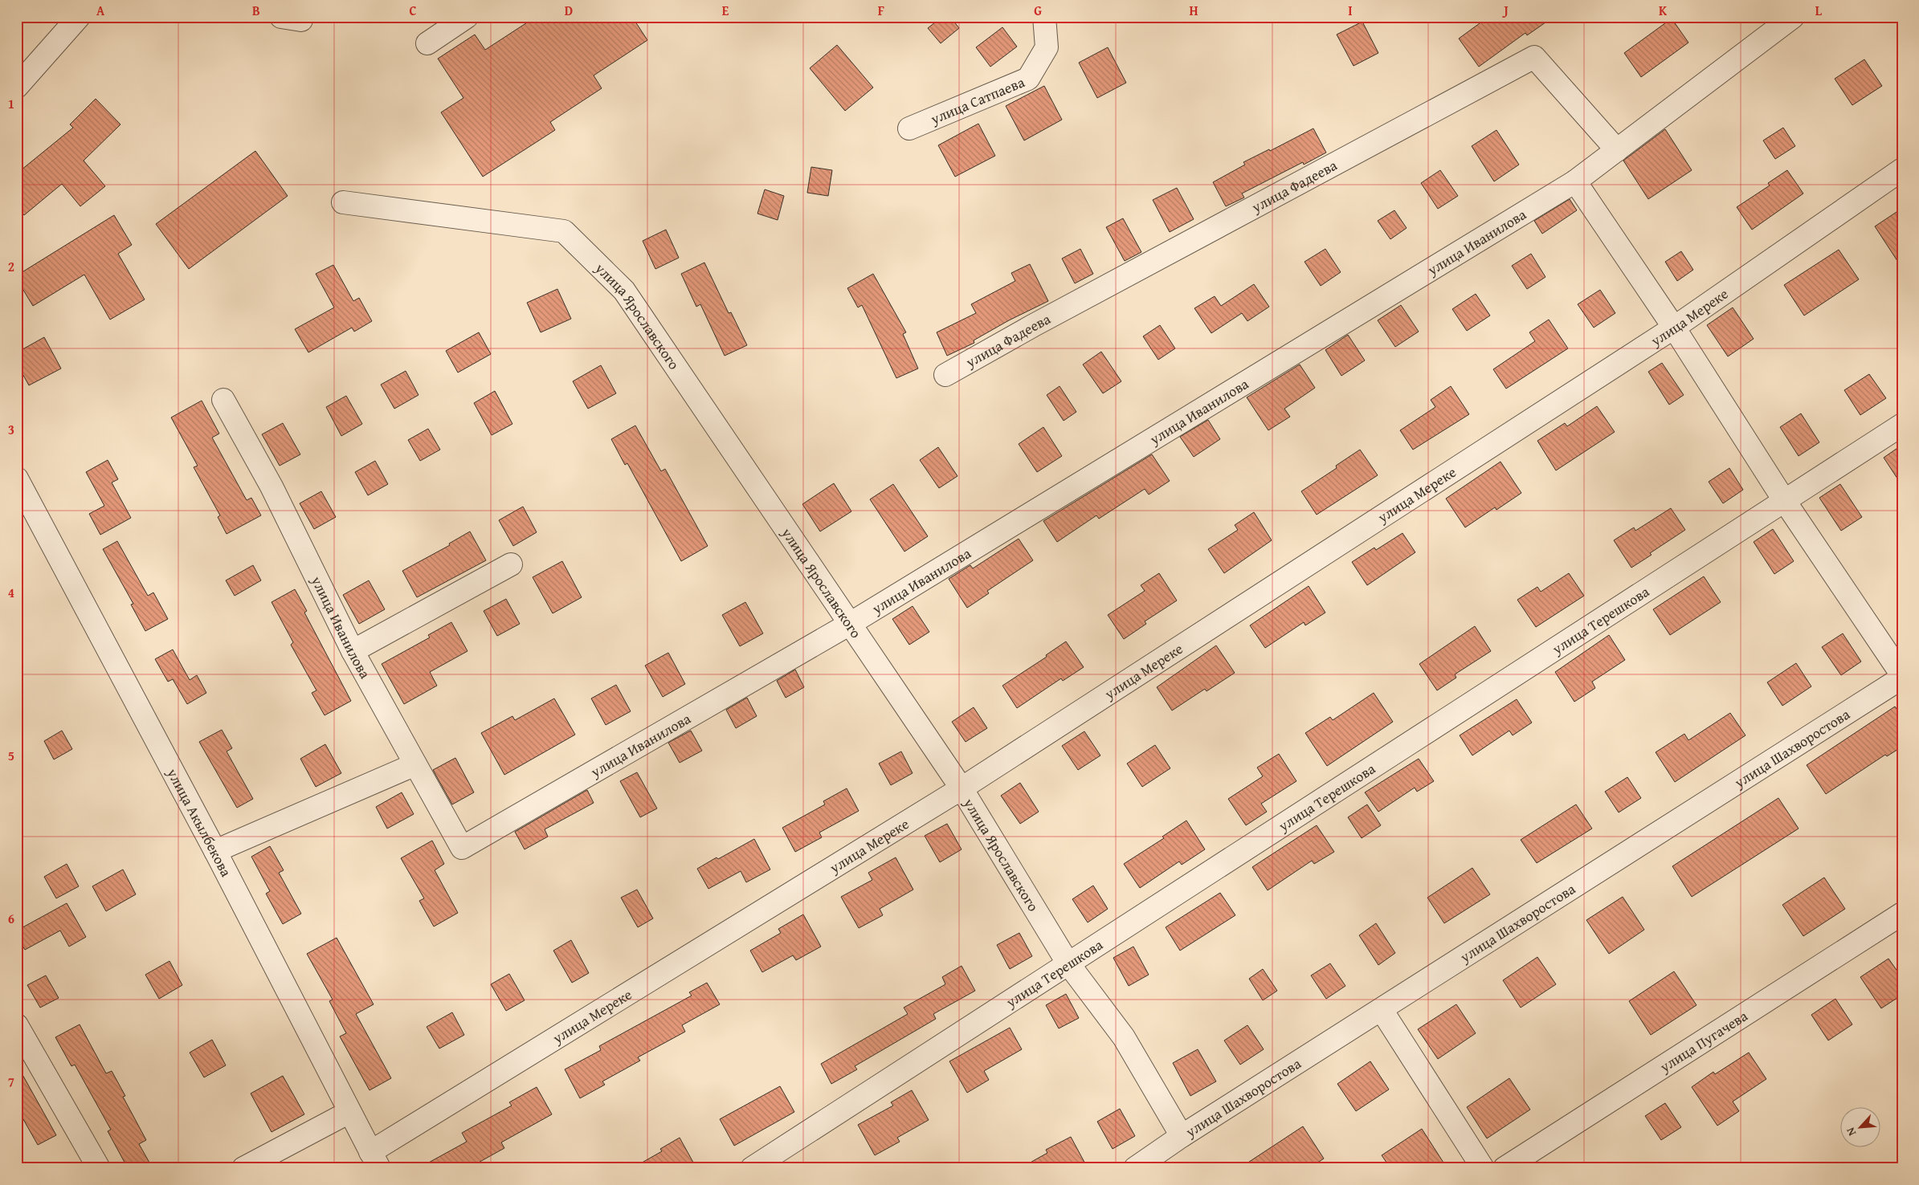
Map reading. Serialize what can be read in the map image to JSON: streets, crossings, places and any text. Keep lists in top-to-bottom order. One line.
{"streets":{"street":["улица Сатпаева","улица Фадеева","улица Иванилова","улица Ярославского","улица Мереке","улица Терешкова","улица Шахворостова","улица Акылбекова","улица Пугачева"]},"crossings":[["улица Фадеева","улица Иванилова"],["улица Иванилова","улица Ярославского"],["улица Ярославского","улица Мереке"],["улица Ярославского","улица Терешкова"],["улица Ярославского","улица Шахворостова"],["улица Мереке","улица Акылбекова"]],"north":"bottom left","grid":{"columns":["A","B","C","D","E","F","G","H","I","J","K","L"],"rows":["1","2","3","4","5","6","7"]}}
